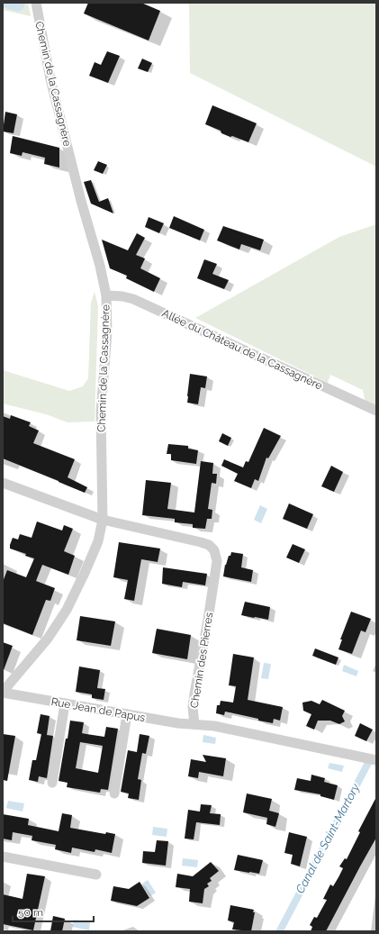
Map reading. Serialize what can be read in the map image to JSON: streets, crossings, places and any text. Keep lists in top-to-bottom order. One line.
{"streets":{"street":["Chemin de la Cassagnère","Allée du Château de la Cassagnère","Chemin des Pierres","Rue Jean de Papus"]},"crossings":[["Chemin de la Cassagnère","Allée du Château de la Cassagnère"],["Chemin de la Cassagnère","Chemin des Pierres"],["Chemin de la Cassagnère","Rue Jean de Papus"],["Chemin des Pierres","Rue Jean de Papus"]],"water":["Canal de Saint-Martory"],"scale_bar":"50 m"}
